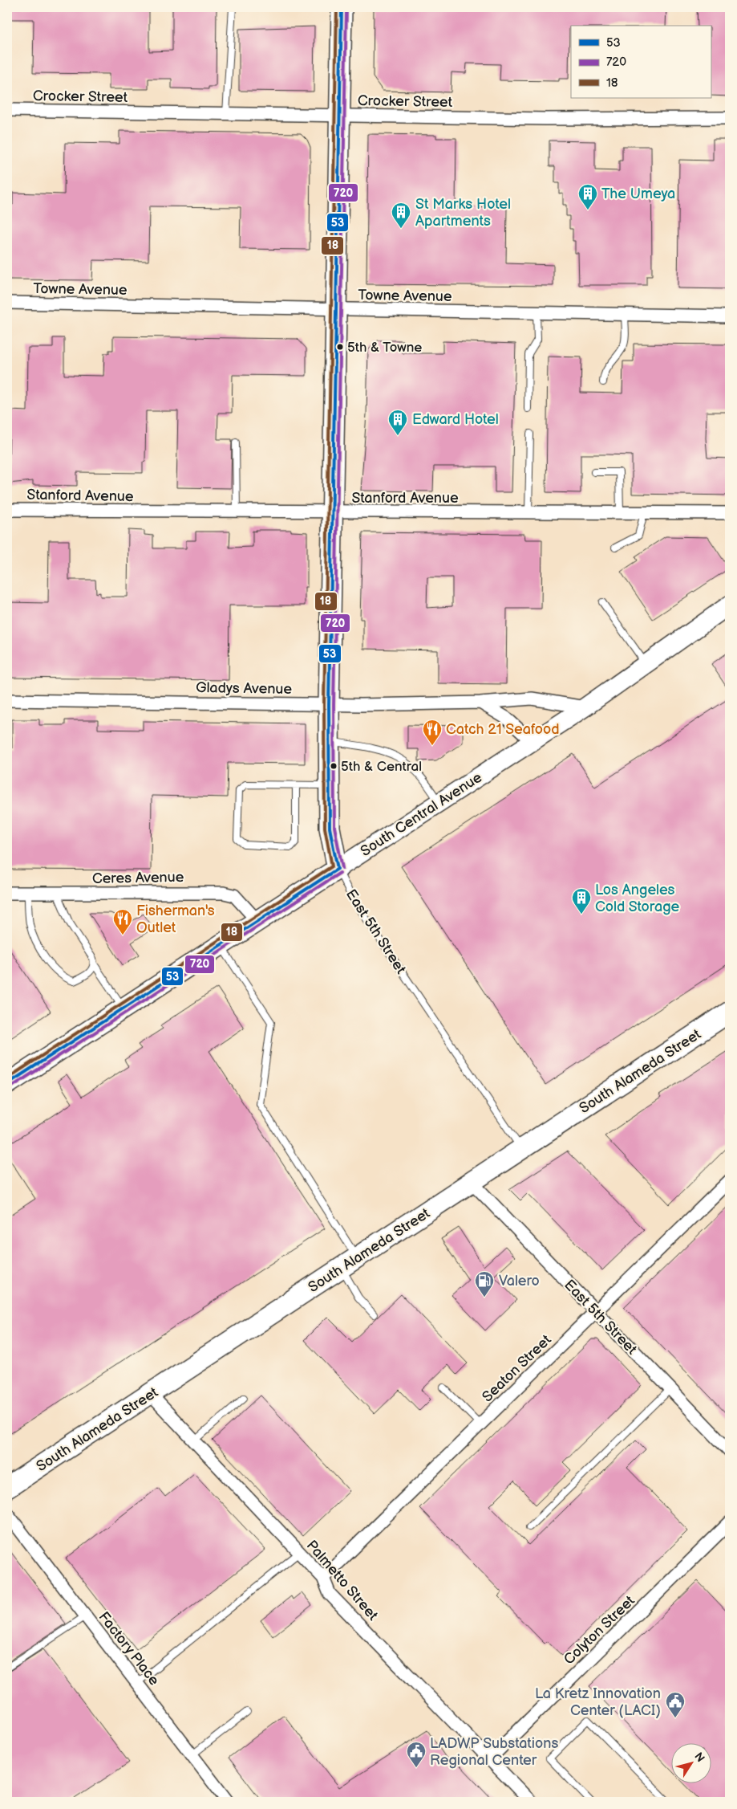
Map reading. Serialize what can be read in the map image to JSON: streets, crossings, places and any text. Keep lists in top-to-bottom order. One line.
{"streets":{"main road":["South Central Avenue","East 5th Street","South Alameda Street"],"street":["Crocker Street","Towne Avenue","Stanford Avenue","Gladys Avenue","Ceres Avenue","Seaton Street","Palmetto Street","Colyton Street","Factory Place"]},"crossings":[["Crocker Street","East 5th Street"],["Towne Avenue","East 5th Street"],["Stanford Avenue","East 5th Street"],["Gladys Avenue","South Central Avenue"],["Gladys Avenue","East 5th Street"],["South Central Avenue","Ceres Avenue"],["South Central Avenue","East 5th Street"],["East 5th Street","South Alameda Street"],["East 5th Street","Seaton Street"],["South Alameda Street","Palmetto Street"],["Seaton Street","Palmetto Street"],["Palmetto Street","Colyton Street"]],"places":{"building":["The Umeya","St Marks Hotel Apartments","Edward Hotel","Los Angeles Cold Storage"],"other":["5th & Towne","5th & Central"],"restaurant":["Catch 21 Seafood","Fisherman's Outlet"],"fuel station":["Valero"],"public building":["La Kretz Innovation Center (LACI)","LADWP Substations Regional Center"]},"lines":["transit line 53","transit line 720","transit line 18"],"legend":["53","720","18"],"north":"top right"}
